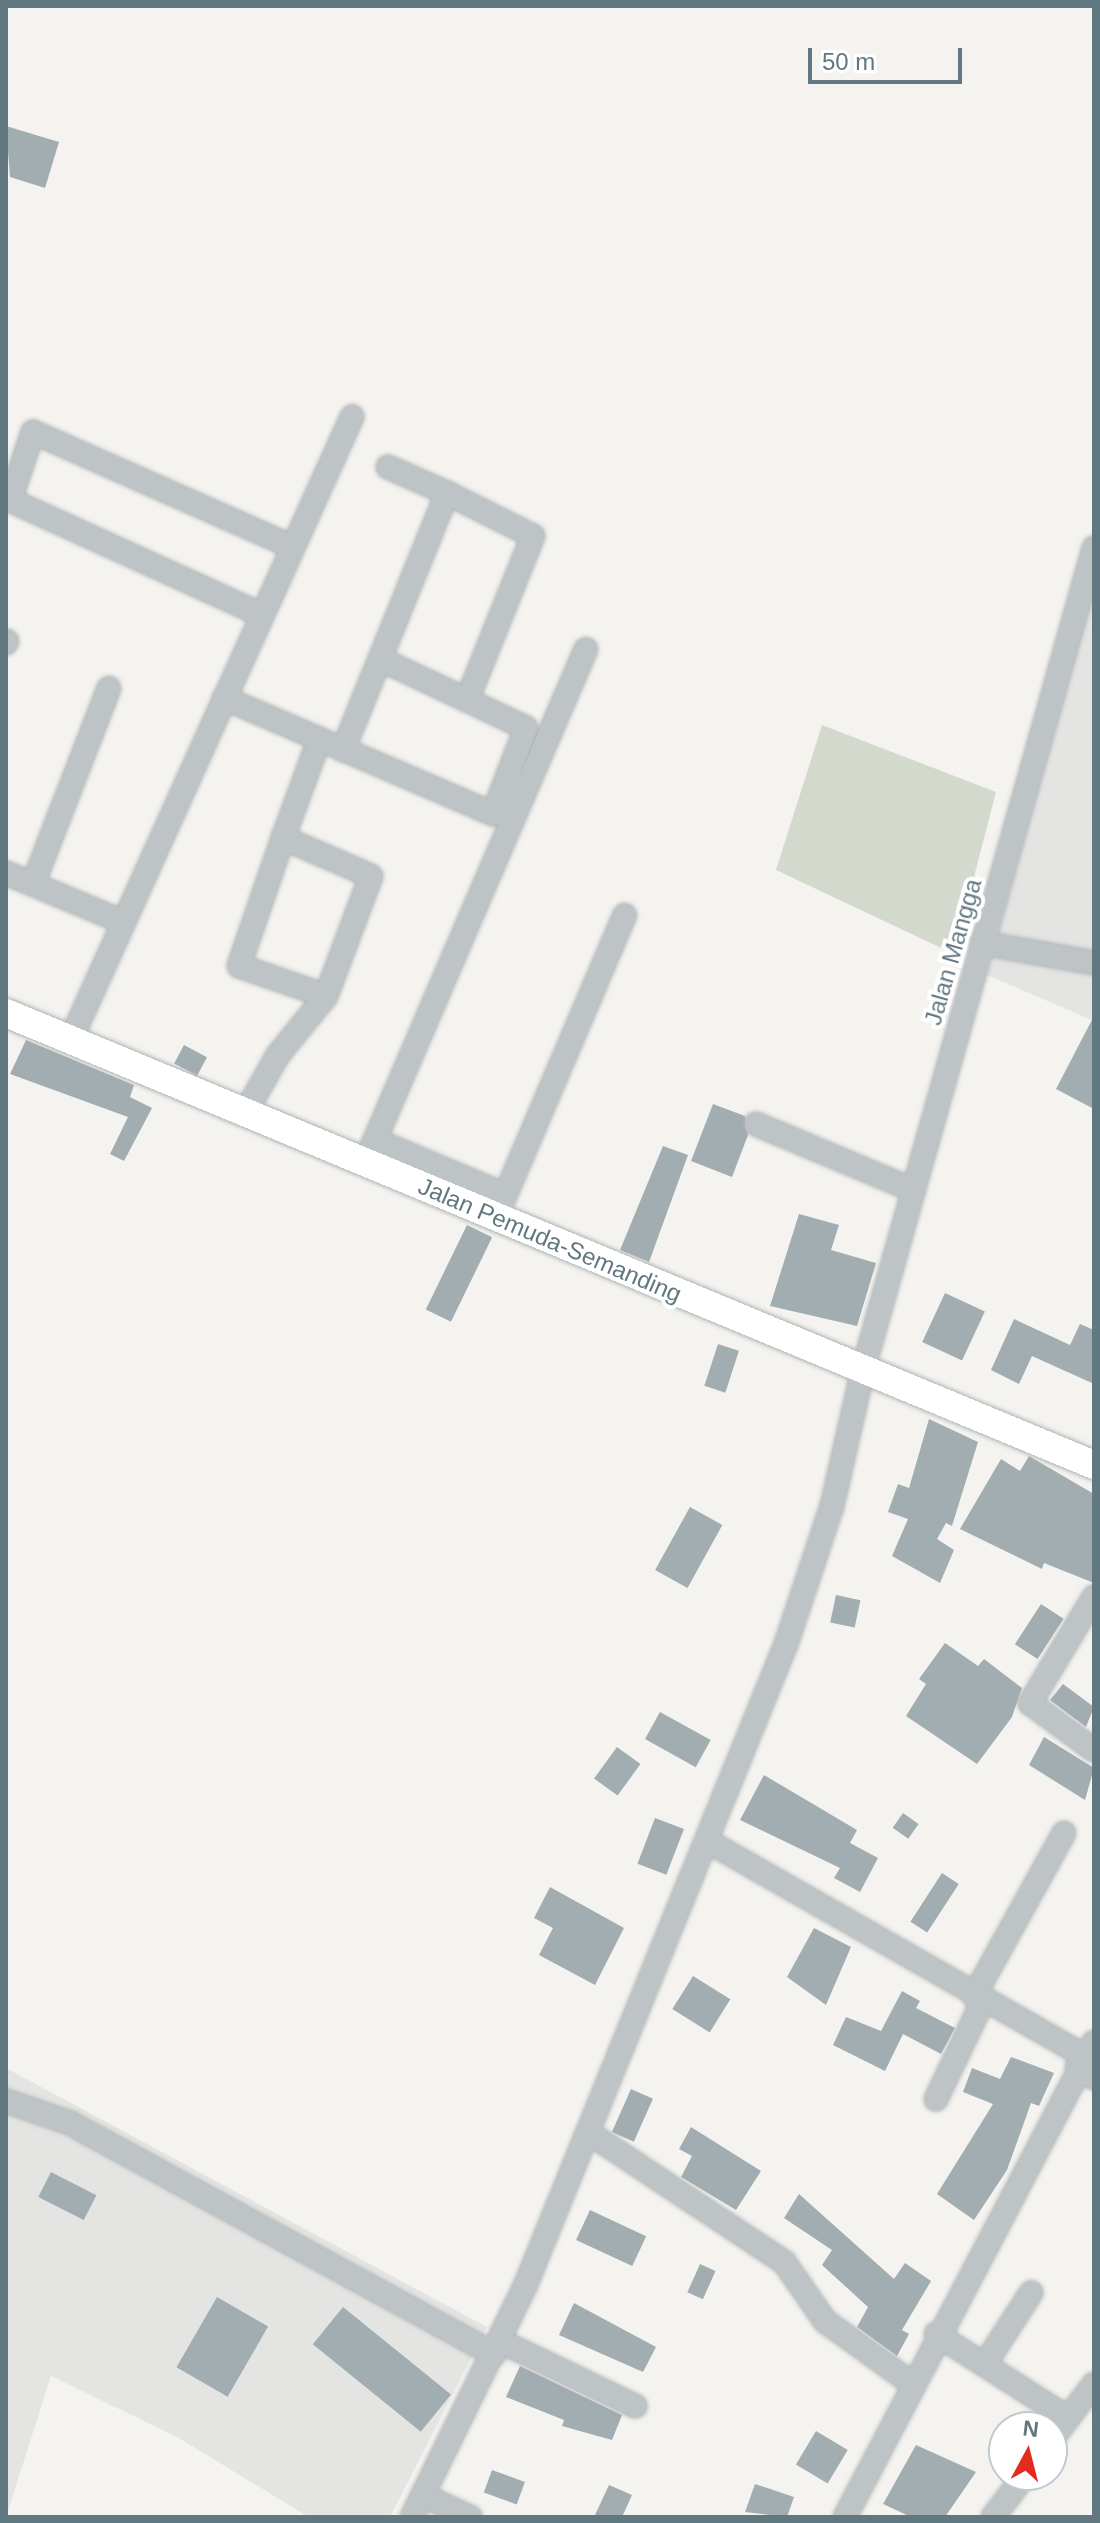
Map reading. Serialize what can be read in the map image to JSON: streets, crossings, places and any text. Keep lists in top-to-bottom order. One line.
{"streets":{"main road":["Jalan Pemuda-Semanding"],"street":["Jalan Mangga"]},"crossings":[["Jalan Mangga","Jalan Pemuda-Semanding"]],"scale_bar":"50 m","north":"top"}
